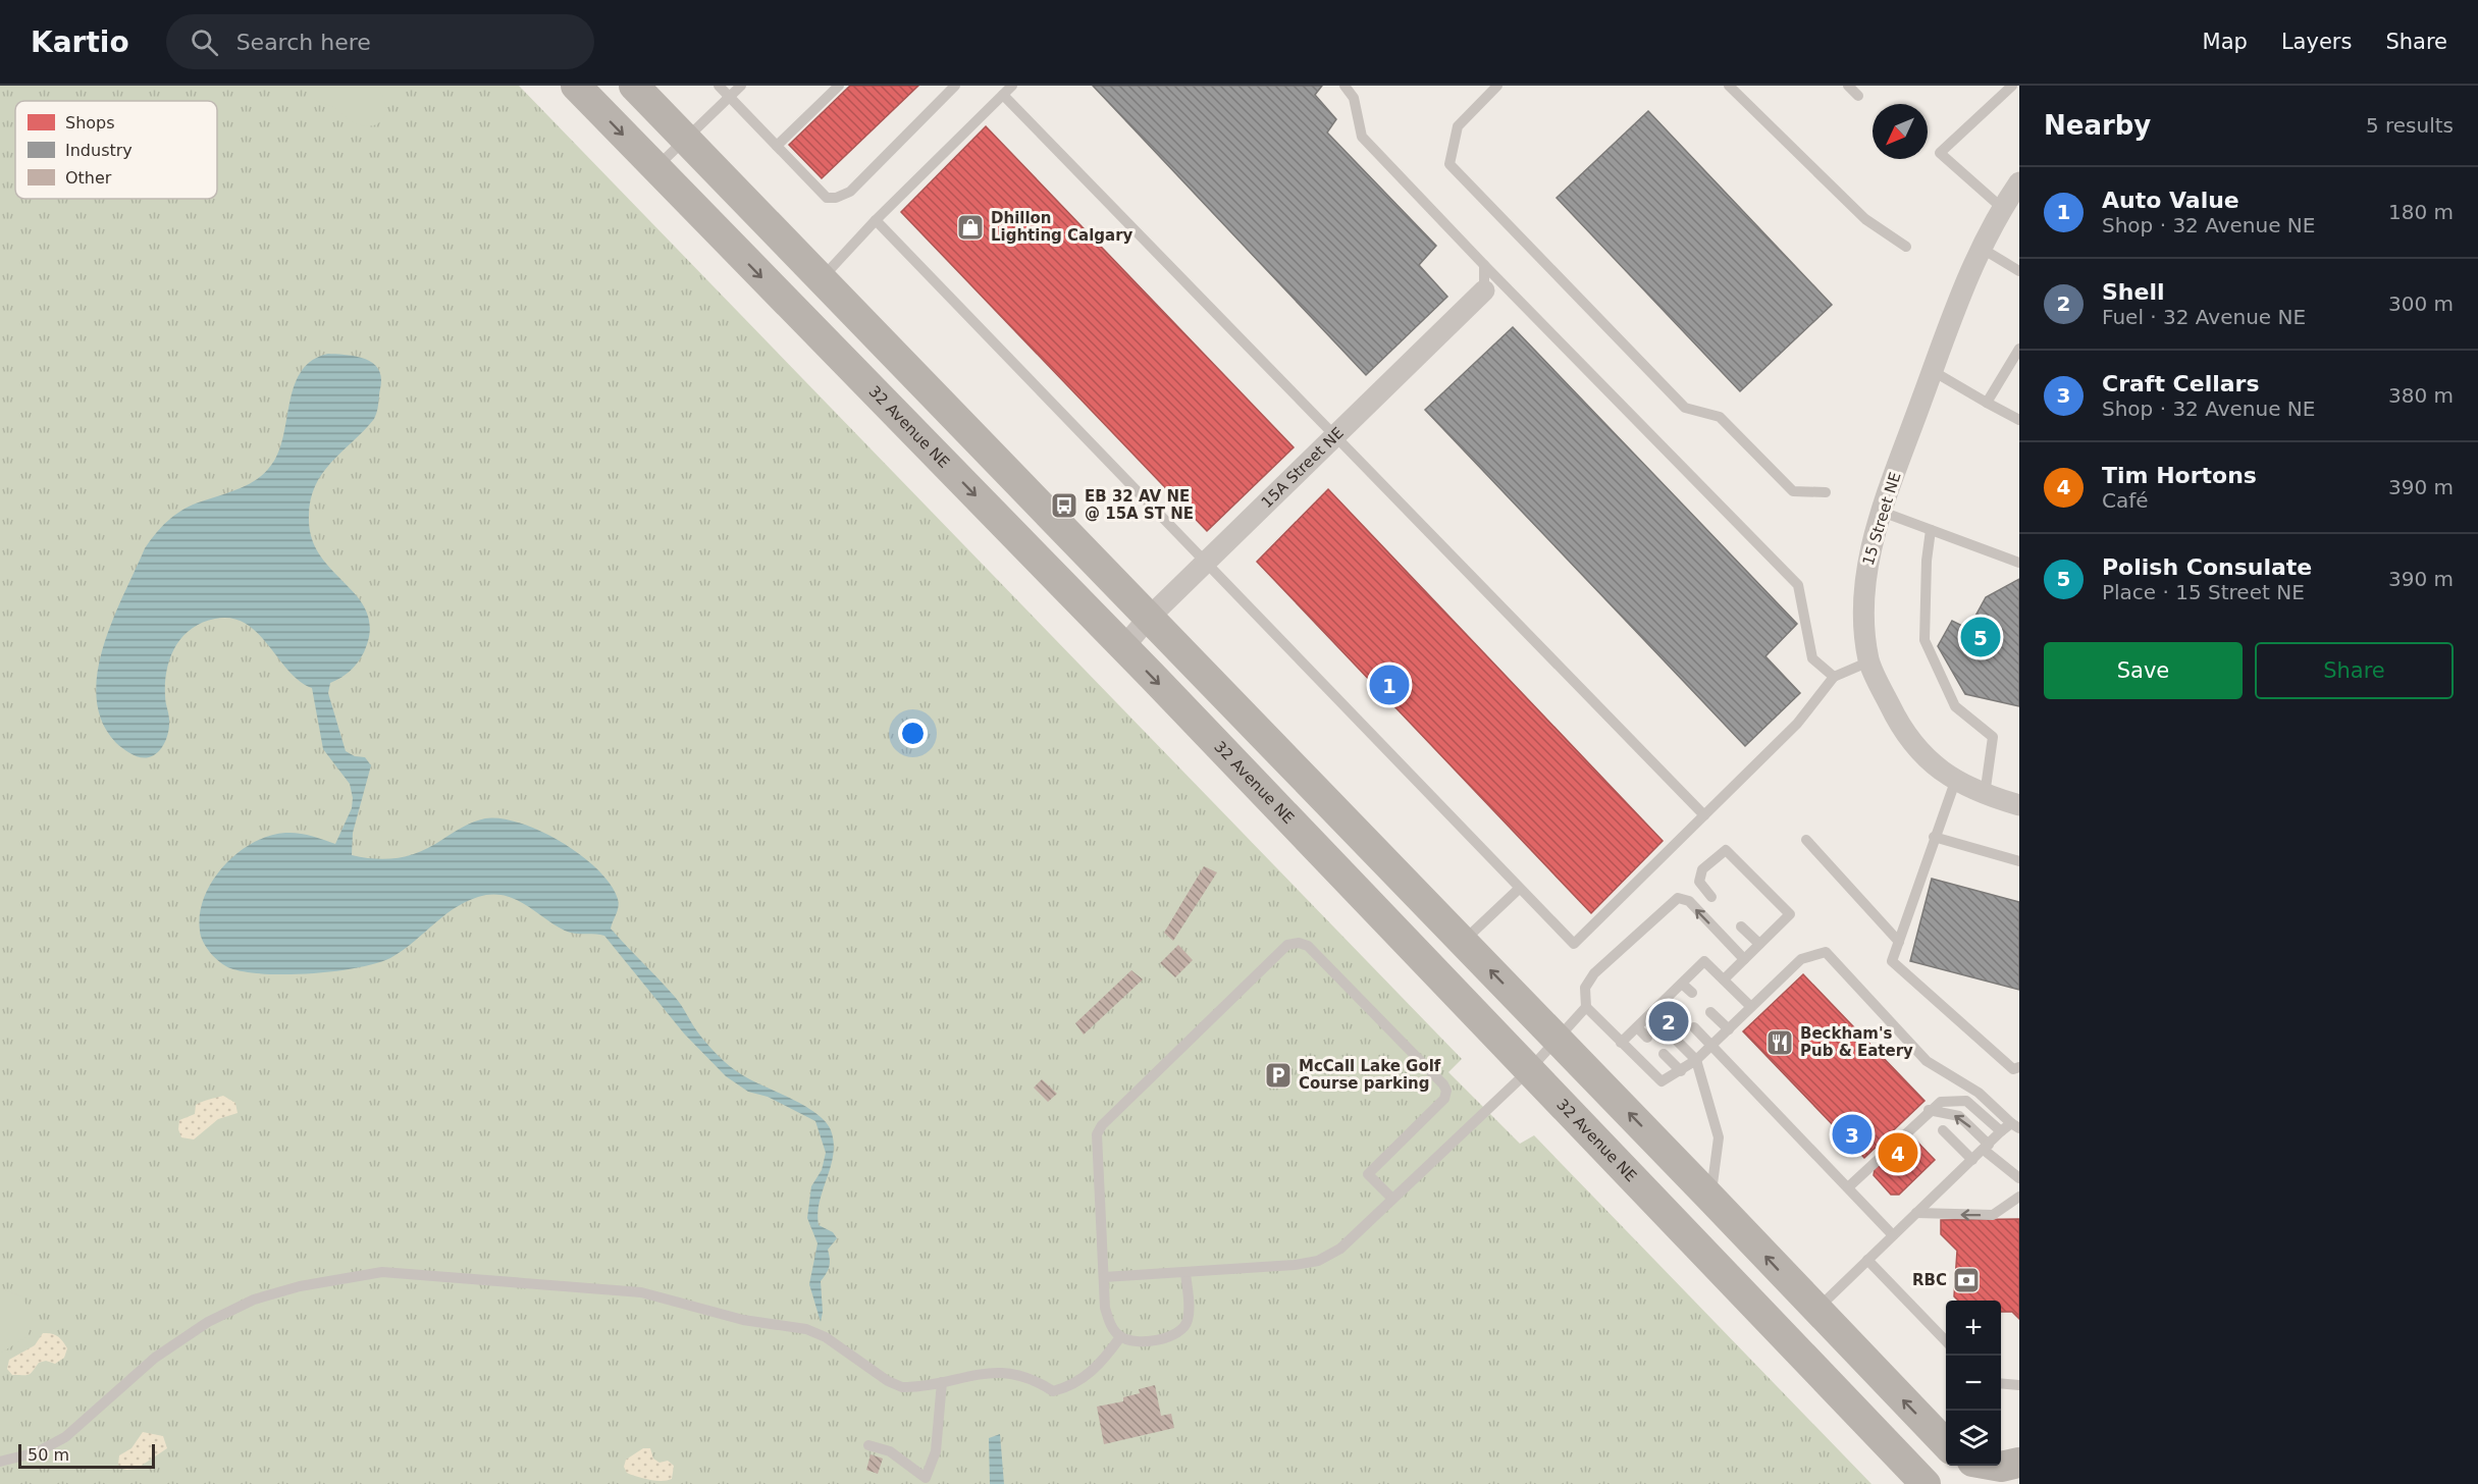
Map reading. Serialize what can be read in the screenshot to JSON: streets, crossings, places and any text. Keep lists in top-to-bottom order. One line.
{"streets":{"main road":["32 Avenue NE"],"street":["15A Street NE","15 Street NE"]},"crossings":[["32 Avenue NE","15A Street NE"]],"places":{"shop":["Dhillon Lighting Calgary"],"bus stop":["EB 32 AV NE @ 15A ST NE"],"restaurant":["Beckham's Pub & Eatery"],"parking":["McCall Lake Golf Course parking"],"bank":["RBC"]},"legend":["Shops","Industry","Other"],"scale_bar":"50 m","north":"bottom left","page":{"header":"Kartio","search":"Search here","nav":["Map","Layers","Share"],"heading":["Nearby","5 results"],"list":[{"mark":"1","name":"Auto Value","note":"Shop · 32 Avenue NE","value":"180 m"},{"mark":"2","name":"Shell","note":"Fuel · 32 Avenue NE","value":"300 m"},{"mark":"3","name":"Craft Cellars","note":"Shop · 32 Avenue NE","value":"380 m"},{"mark":"4","name":"Tim Hortons","note":"Café","value":"390 m"},{"mark":"5","name":"Polish Consulate","note":"Place · 15 Street NE","value":"390 m"}],"pins":["5","1","2","3","4"],"buttons":["Save","Share"],"map_buttons":["+","−"],"scale":"50 m"}}
